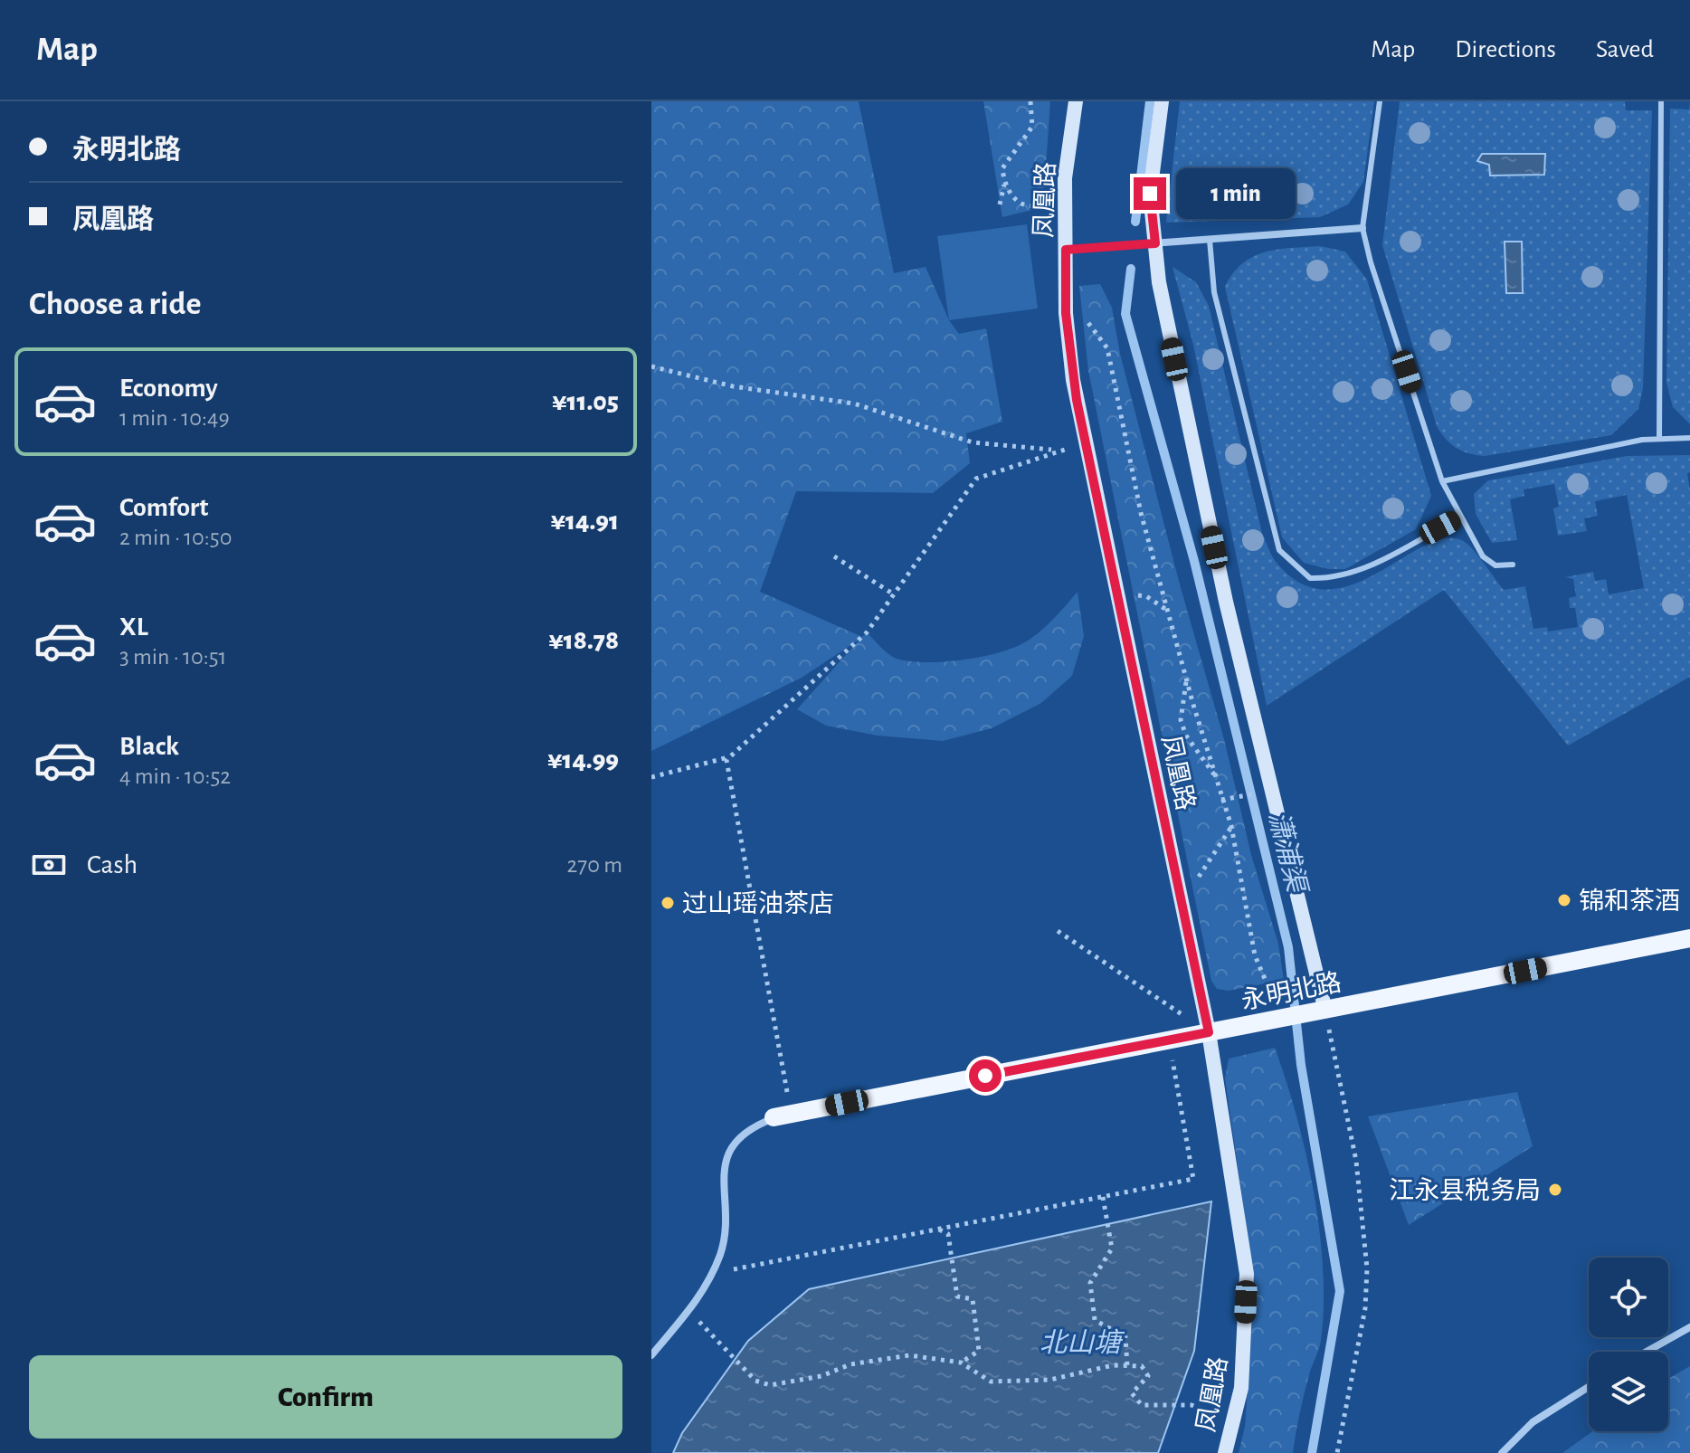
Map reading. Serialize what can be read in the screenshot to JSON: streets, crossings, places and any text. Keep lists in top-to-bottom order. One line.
{"streets":{"main road":["凤凰路","永明北路"]},"crossings":[["凤凰路","永明北路"]],"water":["潇浦渠","北山塘"],"places":["锦和茶酒","过山瑶油茶店","江永县税务局"],"page":{"header":"Map","nav":["Map","Directions","Saved"],"banner":["永明北路","凤凰路"],"bubble":"1 min","heading":"Choose a ride","list":[{"name":"Economy","note":"1 min · 10:49","value":"¥11.05"},{"name":"Comfort","note":"2 min · 10:50","value":"¥14.91"},{"name":"XL","note":"3 min · 10:51","value":"¥18.78"},{"name":"Black","note":"4 min · 10:52","value":"¥14.99"}],"pay":["Cash","270 m"],"buttons":"Confirm"}}
